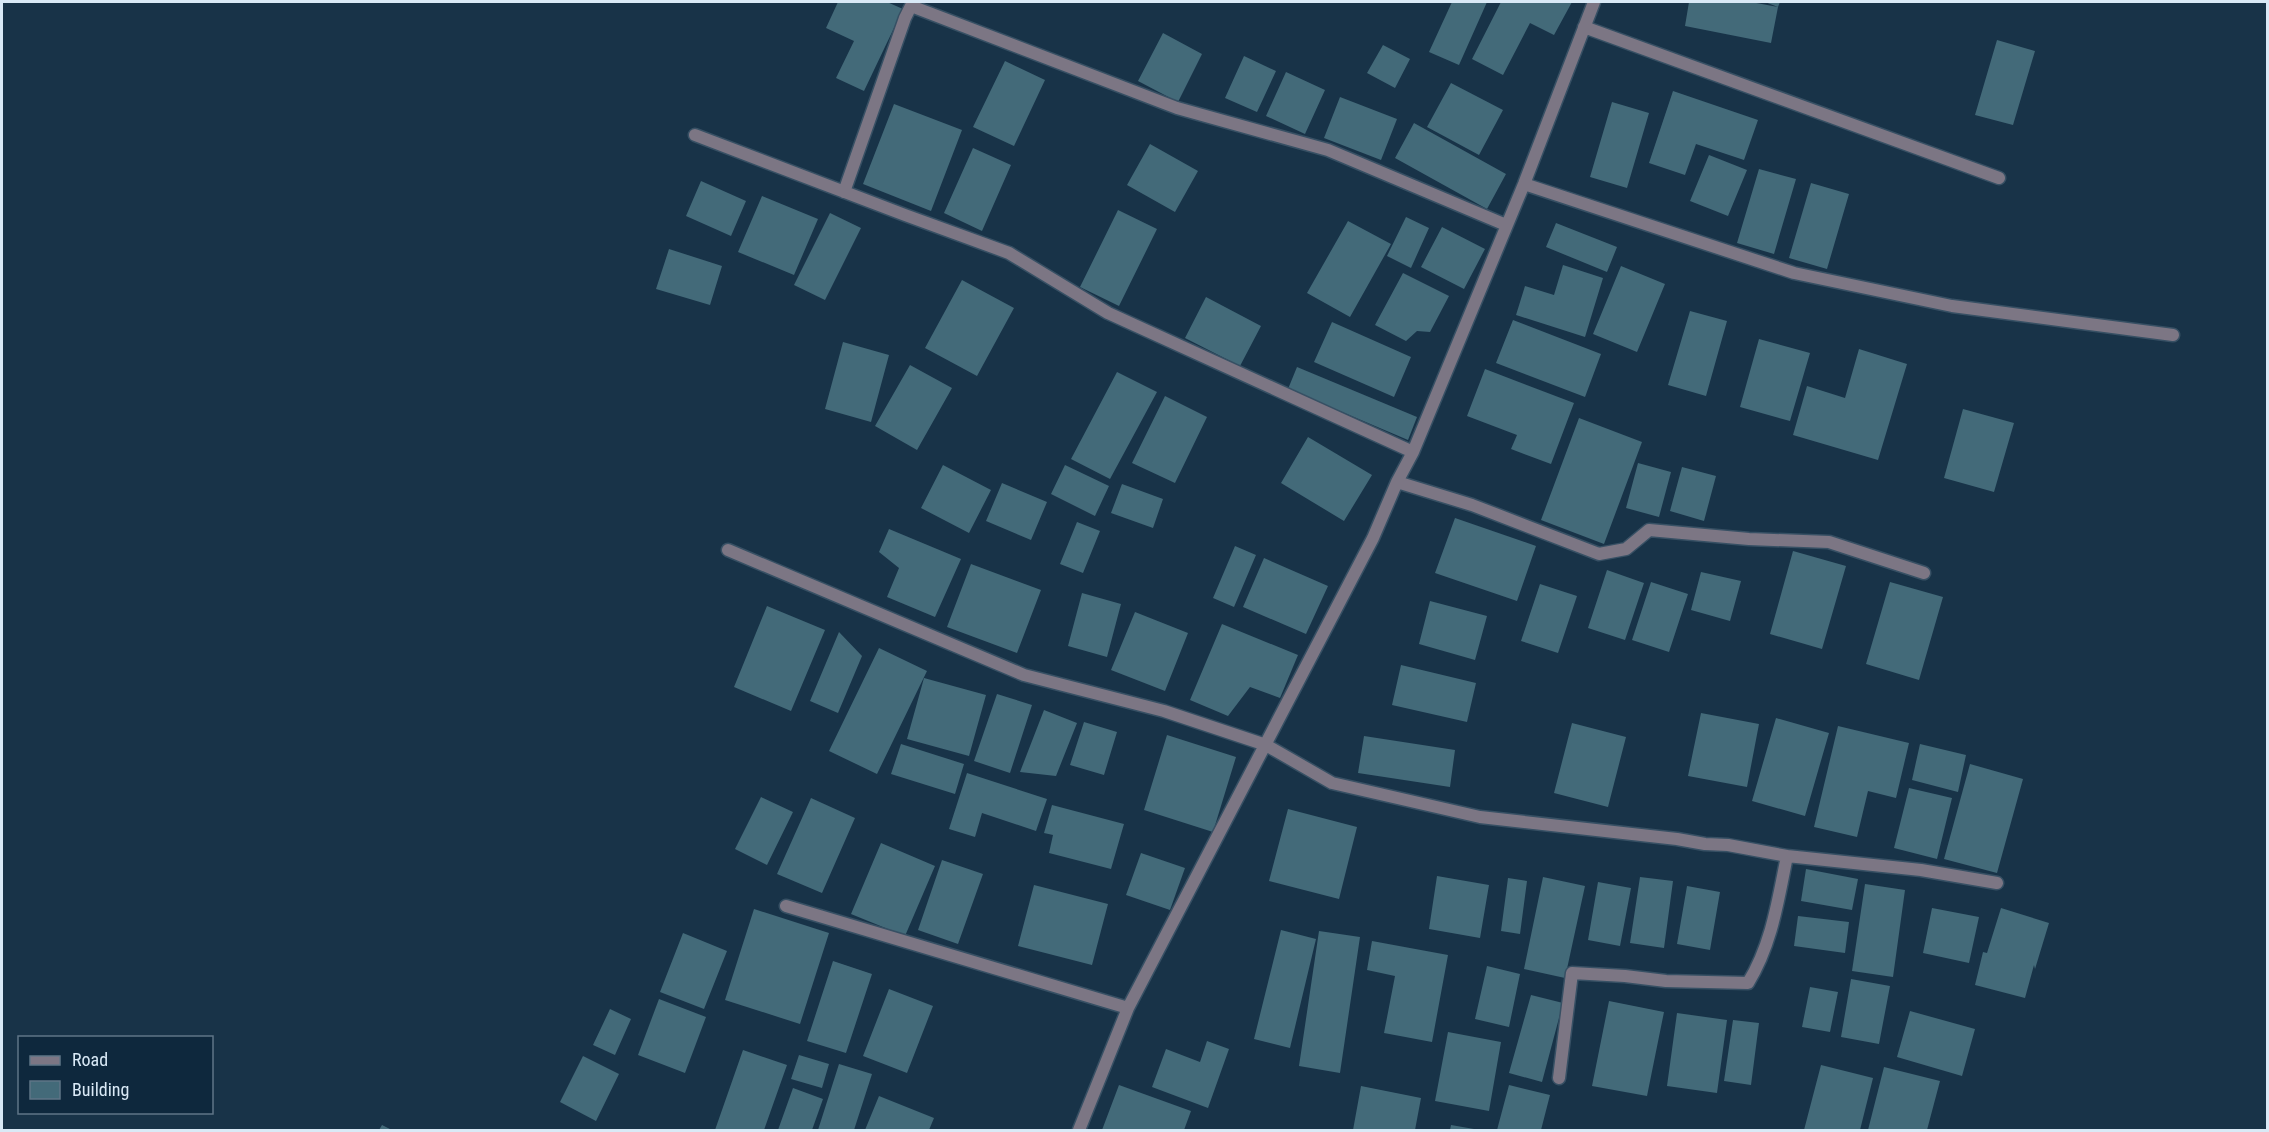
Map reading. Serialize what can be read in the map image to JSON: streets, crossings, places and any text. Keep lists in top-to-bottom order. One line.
{"legend":["Road","Building"]}
